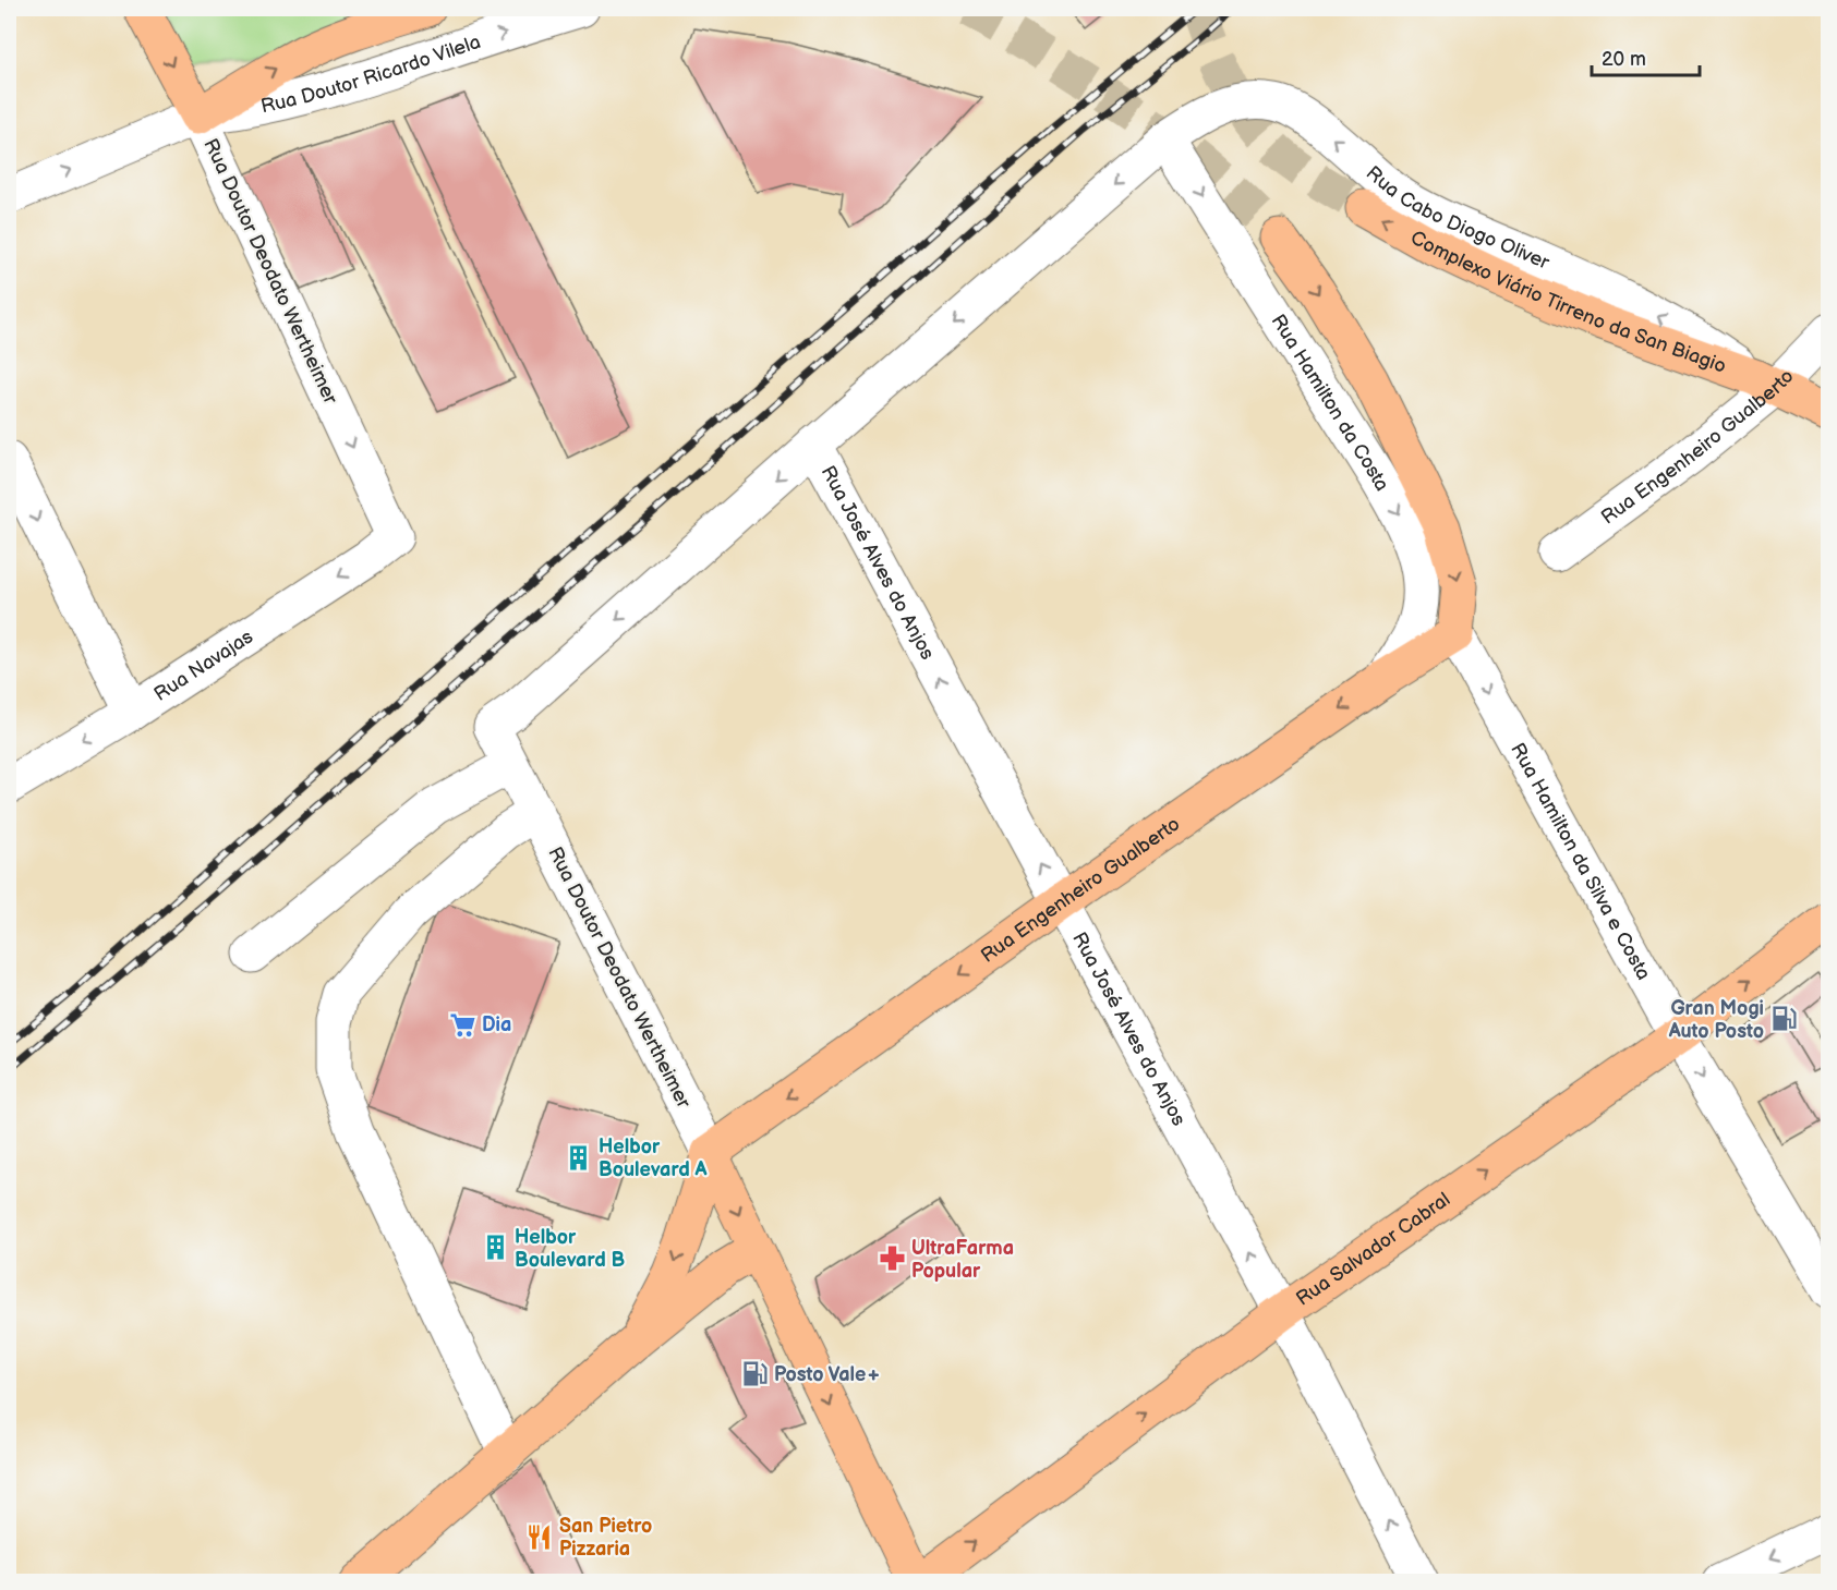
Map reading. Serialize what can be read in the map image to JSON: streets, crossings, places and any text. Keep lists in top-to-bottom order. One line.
{"streets":{"main road":["Rua Cabo Diogo Oliver","Rua Doutor Deodato Wertheimer","Complexo Viário Tirreno da San Biagio","Rua Engenheiro Gualberto","Rua Salvador Cabral"],"street":["Rua Doutor Ricardo Vilela","Rua Hamilton da Costa","Rua José Alves do Anjos","Rua Navajas","Rua Hamilton da Silva e Costa"]},"crossings":[["Rua Doutor Ricardo Vilela","Rua Doutor Deodato Wertheimer"],["Rua Cabo Diogo Oliver","Rua Doutor Deodato Wertheimer"],["Rua Cabo Diogo Oliver","Complexo Viário Tirreno da San Biagio"],["Rua Cabo Diogo Oliver","Rua Hamilton da Costa"],["Rua Cabo Diogo Oliver","Rua Engenheiro Gualberto"],["Rua Cabo Diogo Oliver","Rua José Alves do Anjos"],["Rua Doutor Deodato Wertheimer","Rua Engenheiro Gualberto"],["Rua Doutor Deodato Wertheimer","Rua Navajas"],["Rua Doutor Deodato Wertheimer","Rua Salvador Cabral"],["Complexo Viário Tirreno da San Biagio","Rua Engenheiro Gualberto"],["Rua Hamilton da Costa","Rua Engenheiro Gualberto"],["Rua Engenheiro Gualberto","Rua José Alves do Anjos"],["Rua Engenheiro Gualberto","Rua Hamilton da Silva e Costa"],["Rua José Alves do Anjos","Rua Salvador Cabral"],["Rua Hamilton da Silva e Costa","Rua Salvador Cabral"]],"one_way":["Rua Doutor Ricardo Vilela","Rua Cabo Diogo Oliver","Rua Doutor Deodato Wertheimer","Complexo Viário Tirreno da San Biagio","Rua Hamilton da Costa","Rua Engenheiro Gualberto","Rua José Alves do Anjos","Rua Hamilton da Silva e Costa","Rua Salvador Cabral"],"places":{"fuel station":["Gran Mogi Auto Posto","Posto Vale+"],"supermarket":["Dia"],"building":["Helbor Boulevard A","Helbor Boulevard B"],"pharmacy":["UltraFarma Popular"],"restaurant":["San Pietro Pizzaria"]},"scale_bar":"20 m"}
